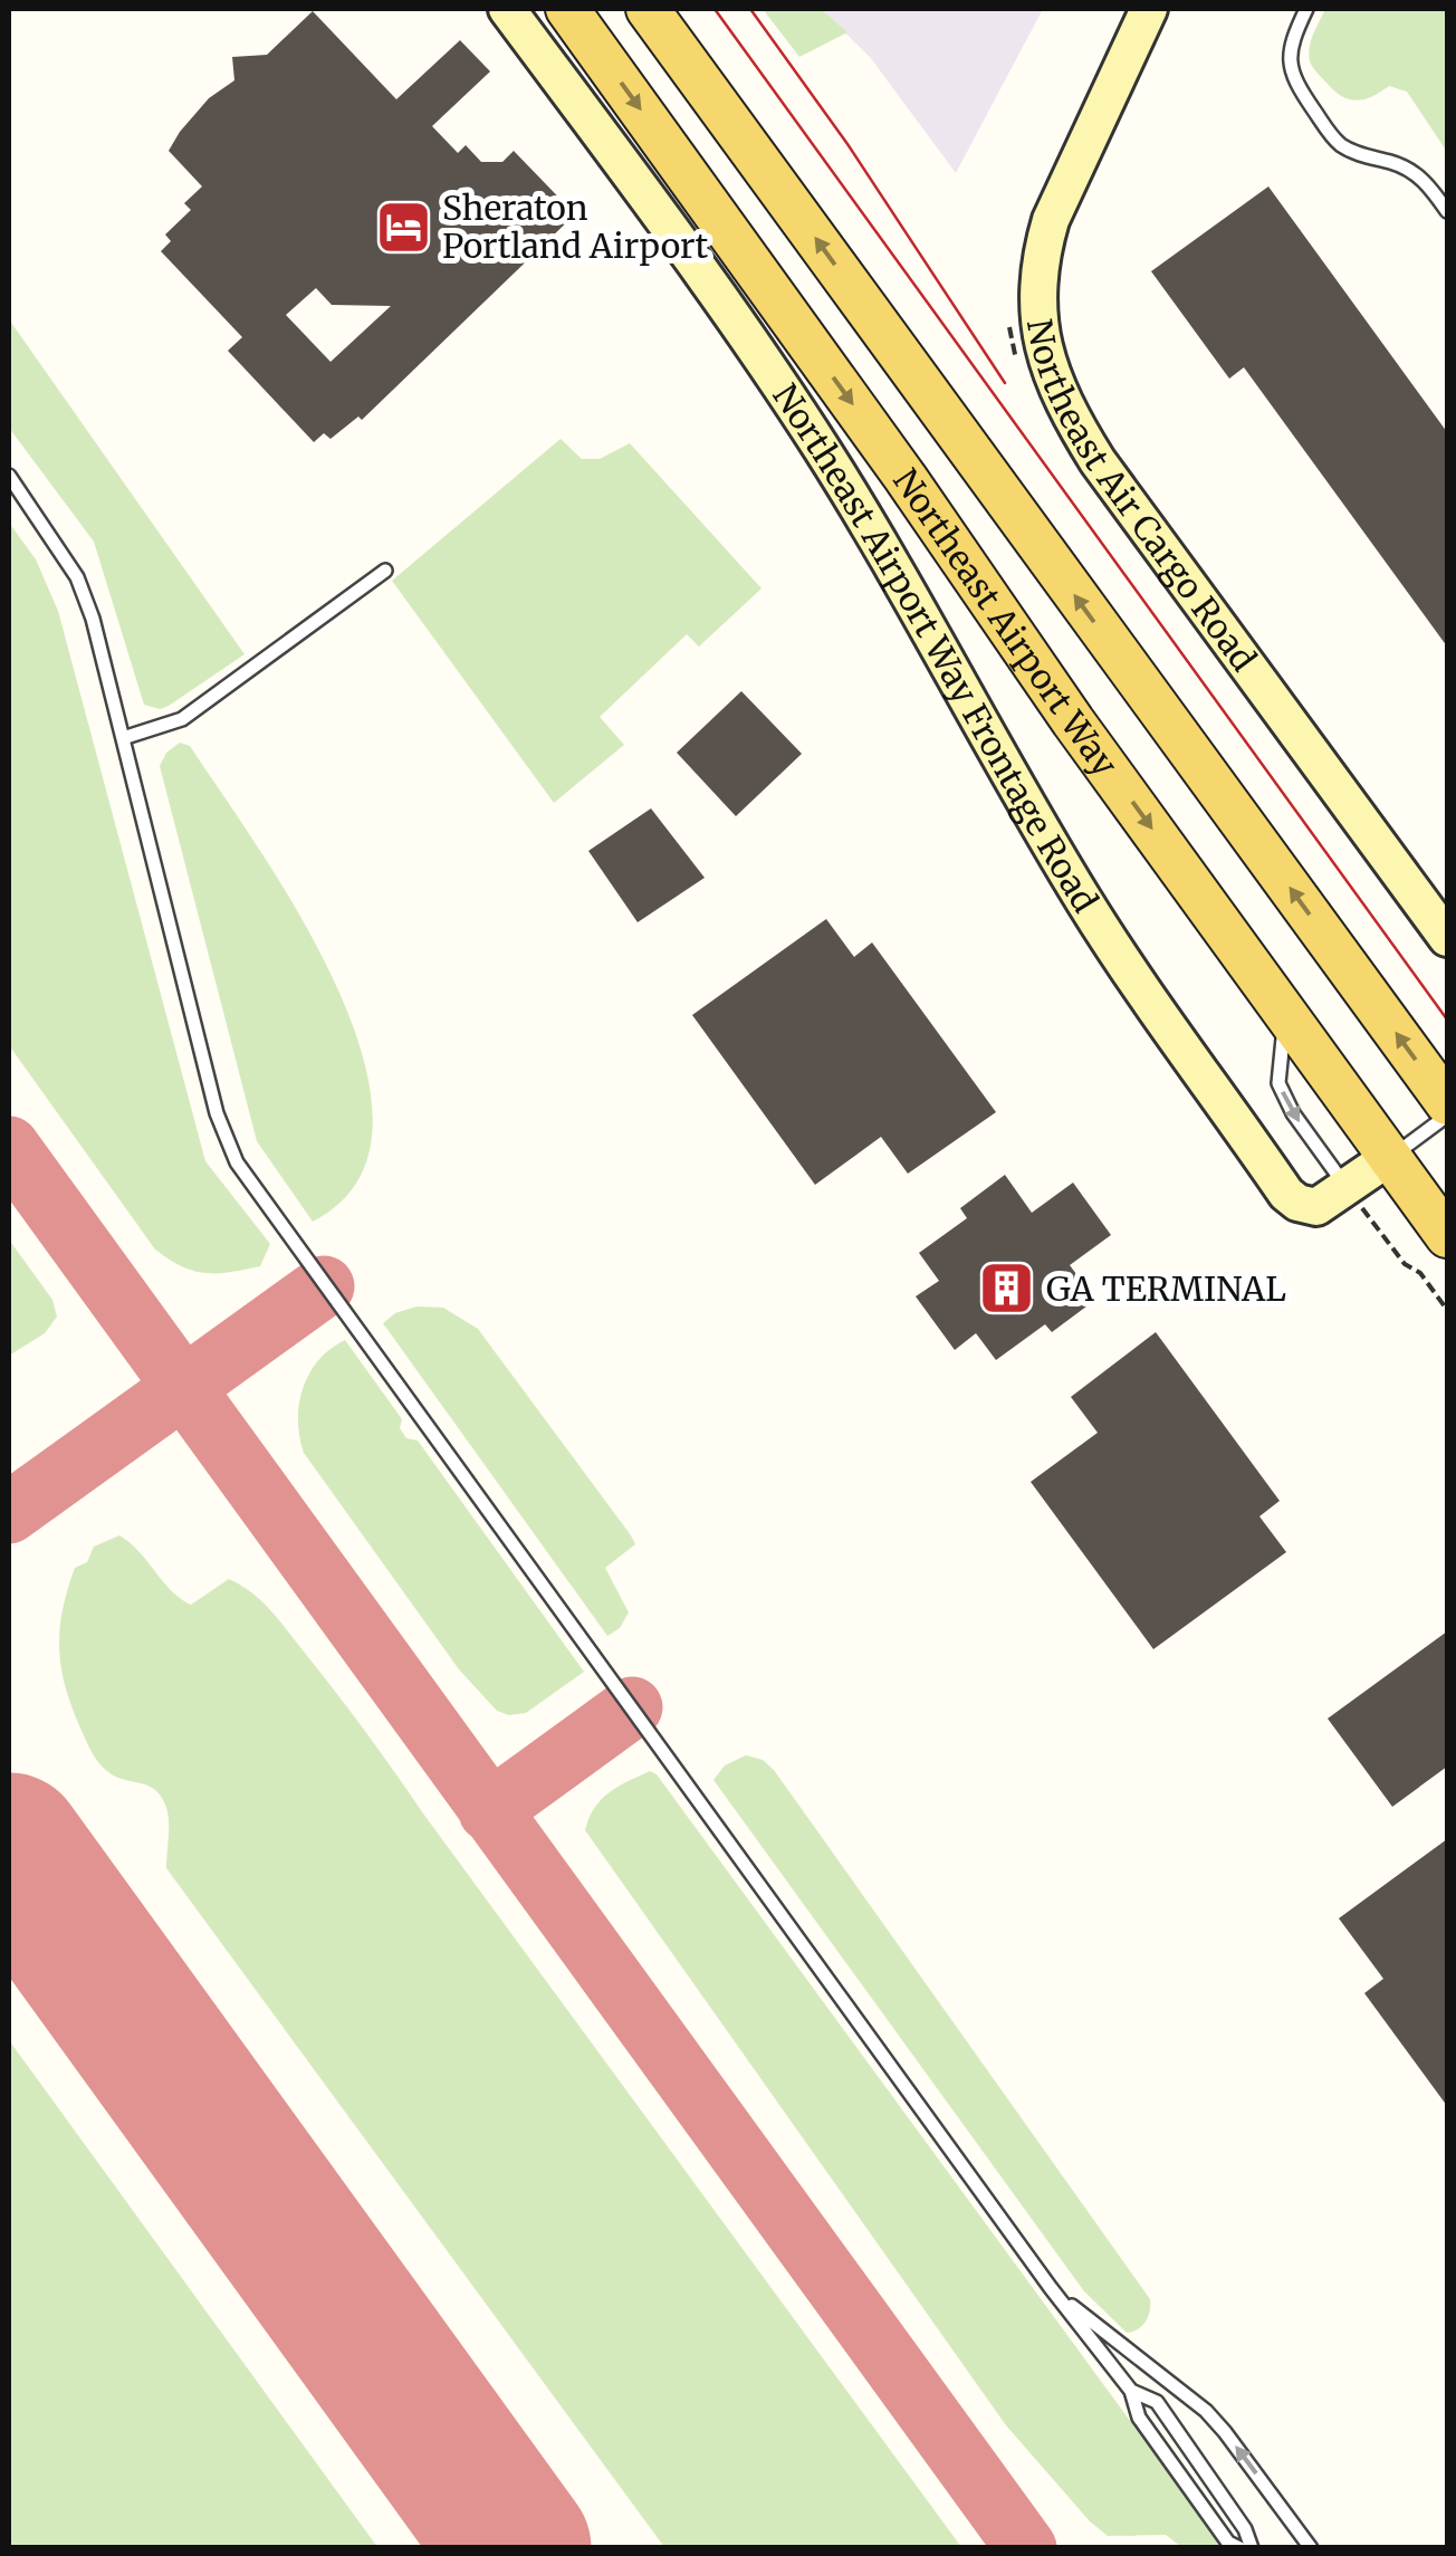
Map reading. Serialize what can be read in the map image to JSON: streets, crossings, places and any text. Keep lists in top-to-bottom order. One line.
{"streets":{"main road":["Northeast Airport Way"],"street":["Northeast Air Cargo Road","Northeast Airport Way Frontage Road"]},"crossings":[["Northeast Airport Way","Northeast Airport Way Frontage Road"]],"places":{"hotel":["Sheraton Portland Airport"],"building":["GA TERMINAL"]}}
